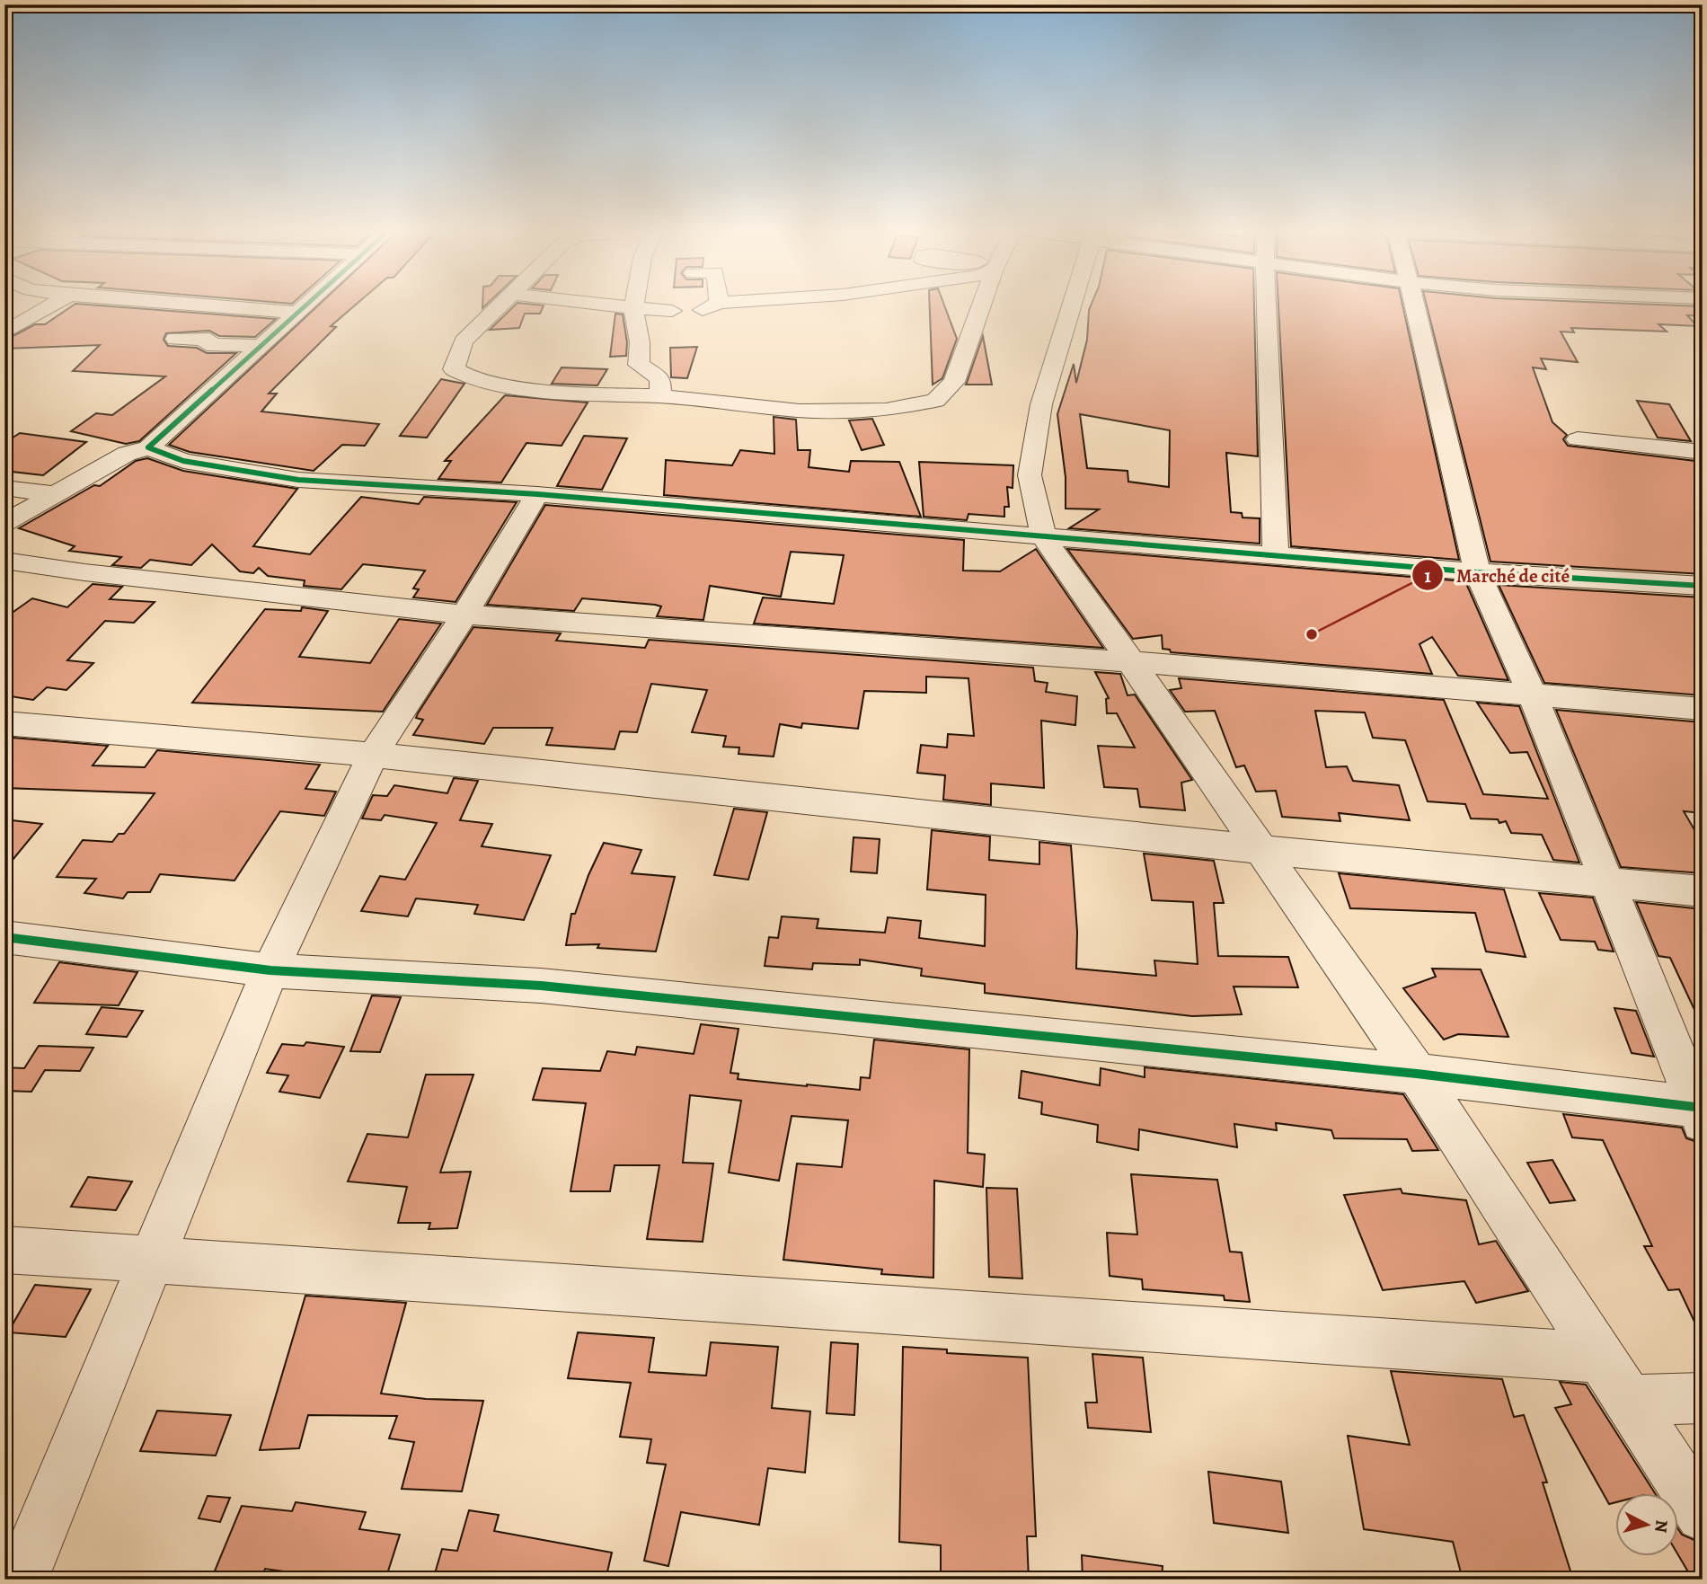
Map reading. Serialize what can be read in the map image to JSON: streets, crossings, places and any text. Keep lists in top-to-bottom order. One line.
{"places":["Marché de cité"],"north":"right"}
